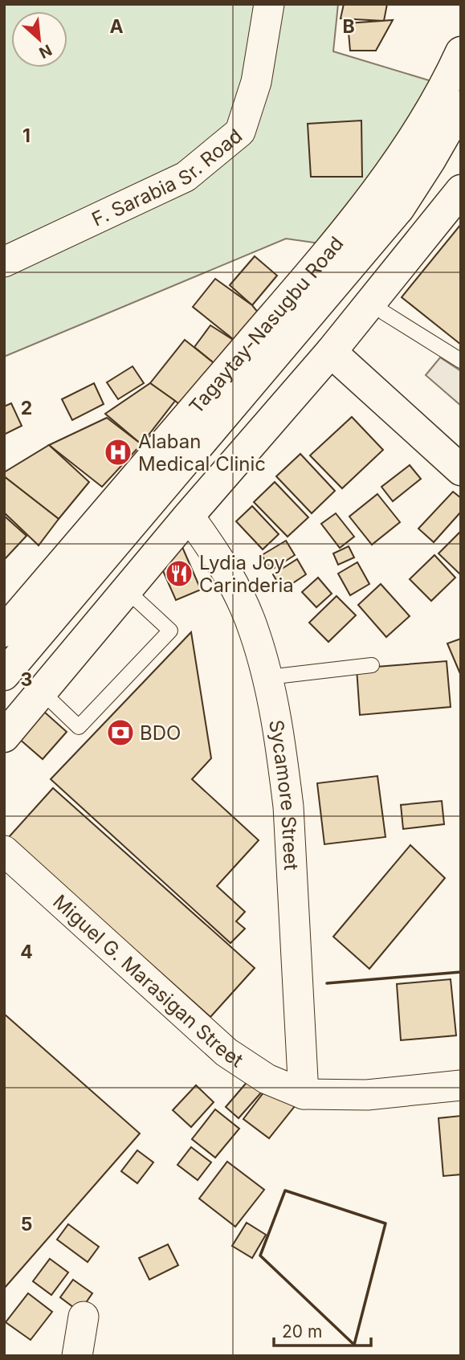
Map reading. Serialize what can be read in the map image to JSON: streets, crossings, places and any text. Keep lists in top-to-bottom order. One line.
{"streets":{"main road":["Tagaytay-Nasugbu Road"],"street":["F. Sarabia Sr. Road","Sycamore Street","Miguel G. Marasigan Street"]},"crossings":[["Sycamore Street","Miguel G. Marasigan Street"]],"places":{"hospital":["Alaban Medical Clinic"],"restaurant":["Lydia Joy Carinderia"],"bank":["BDO"]},"scale_bar":"20 m","north":"bottom right","grid":{"columns":["A","B"],"rows":["1","2","3","4","5"]}}
